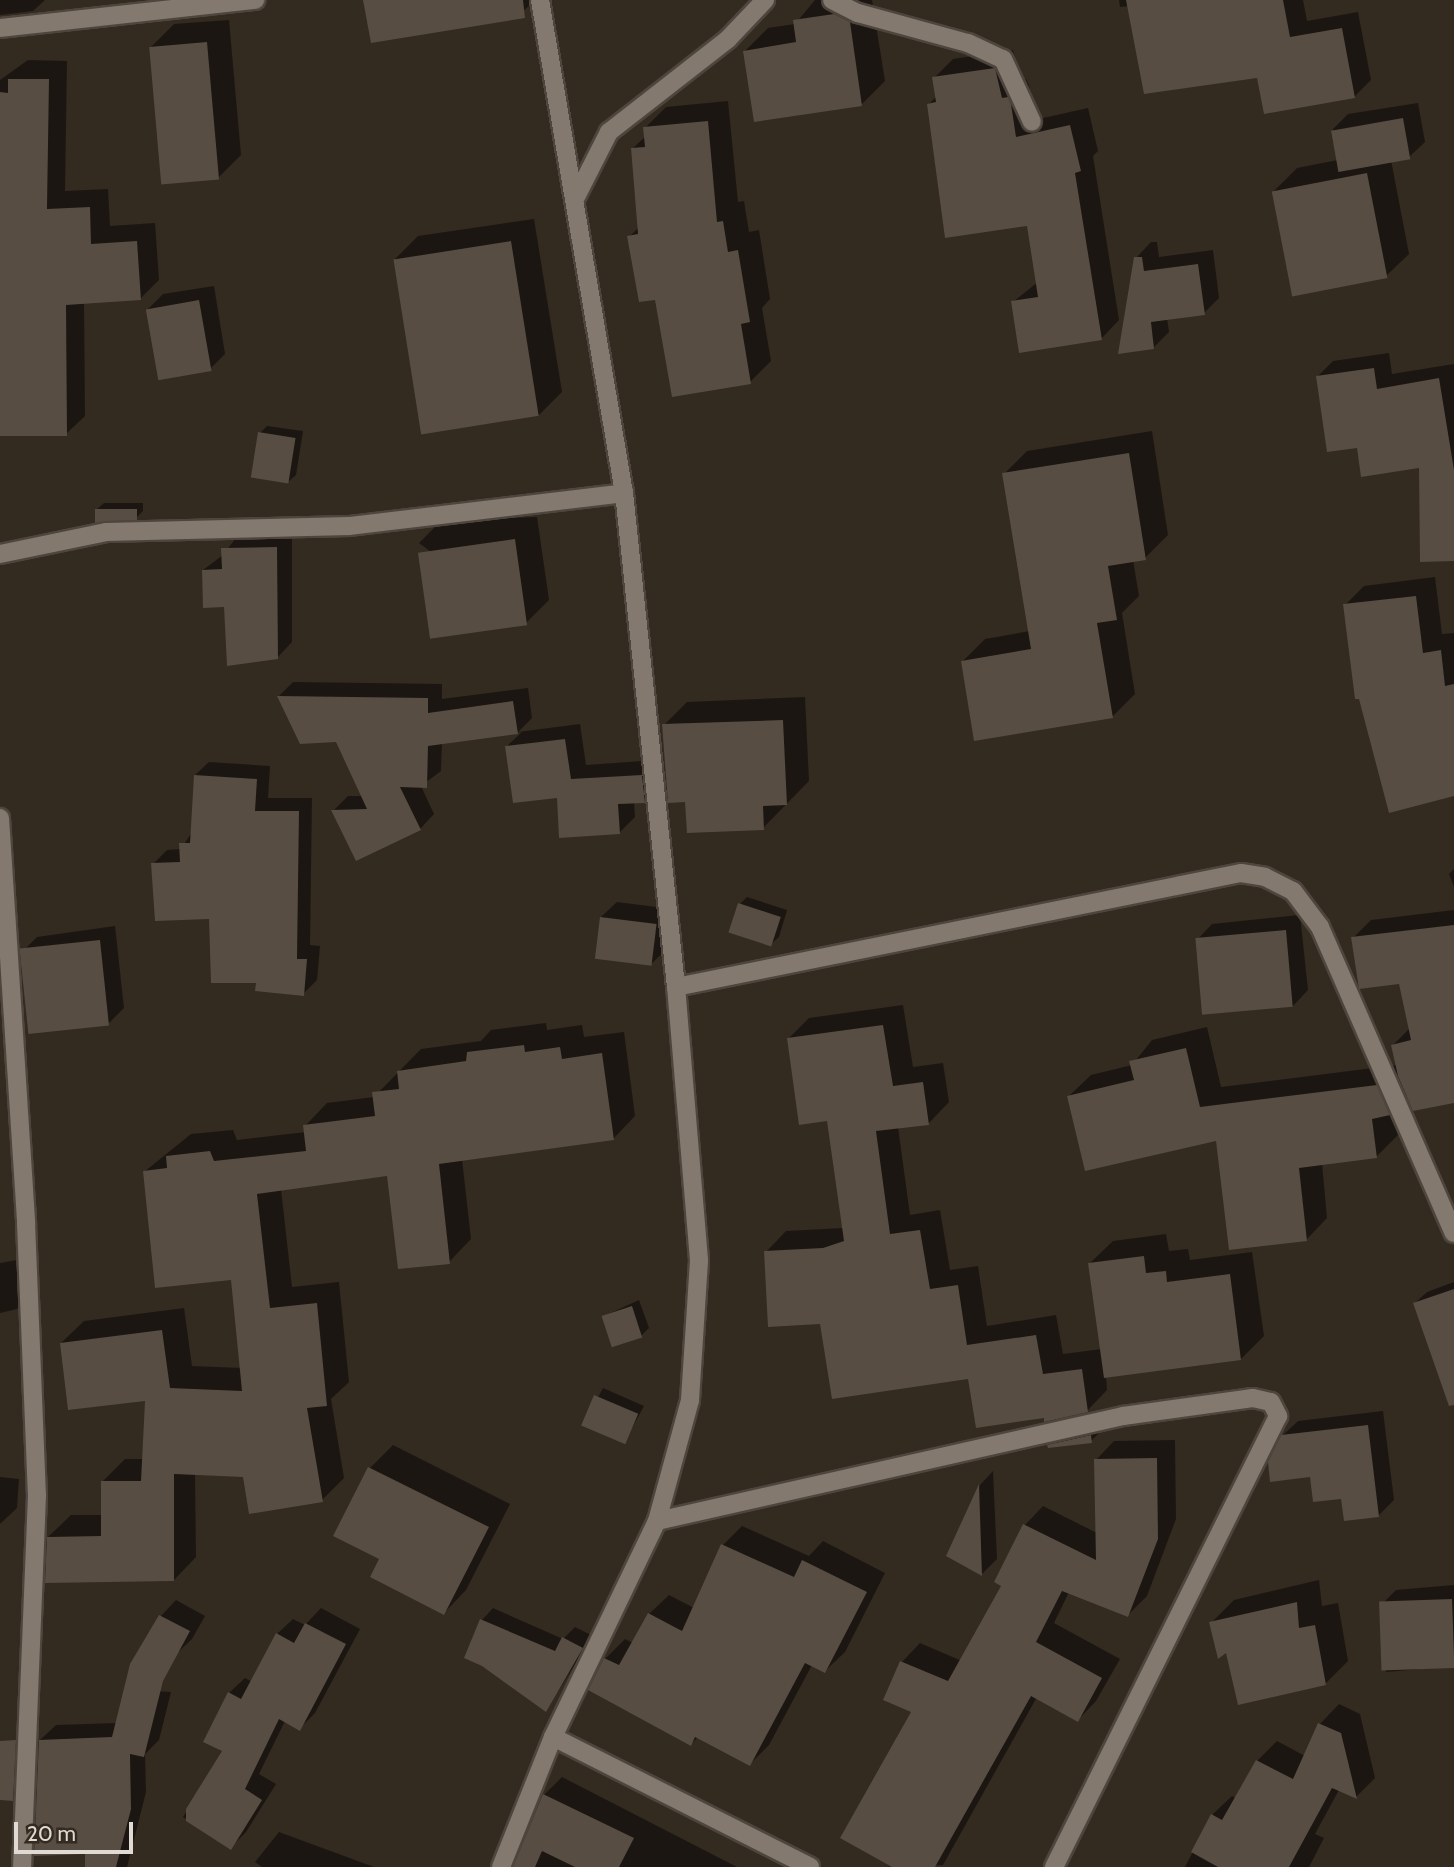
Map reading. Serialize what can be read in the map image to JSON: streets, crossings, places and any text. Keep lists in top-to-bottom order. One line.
{"scale_bar":"20 m"}
